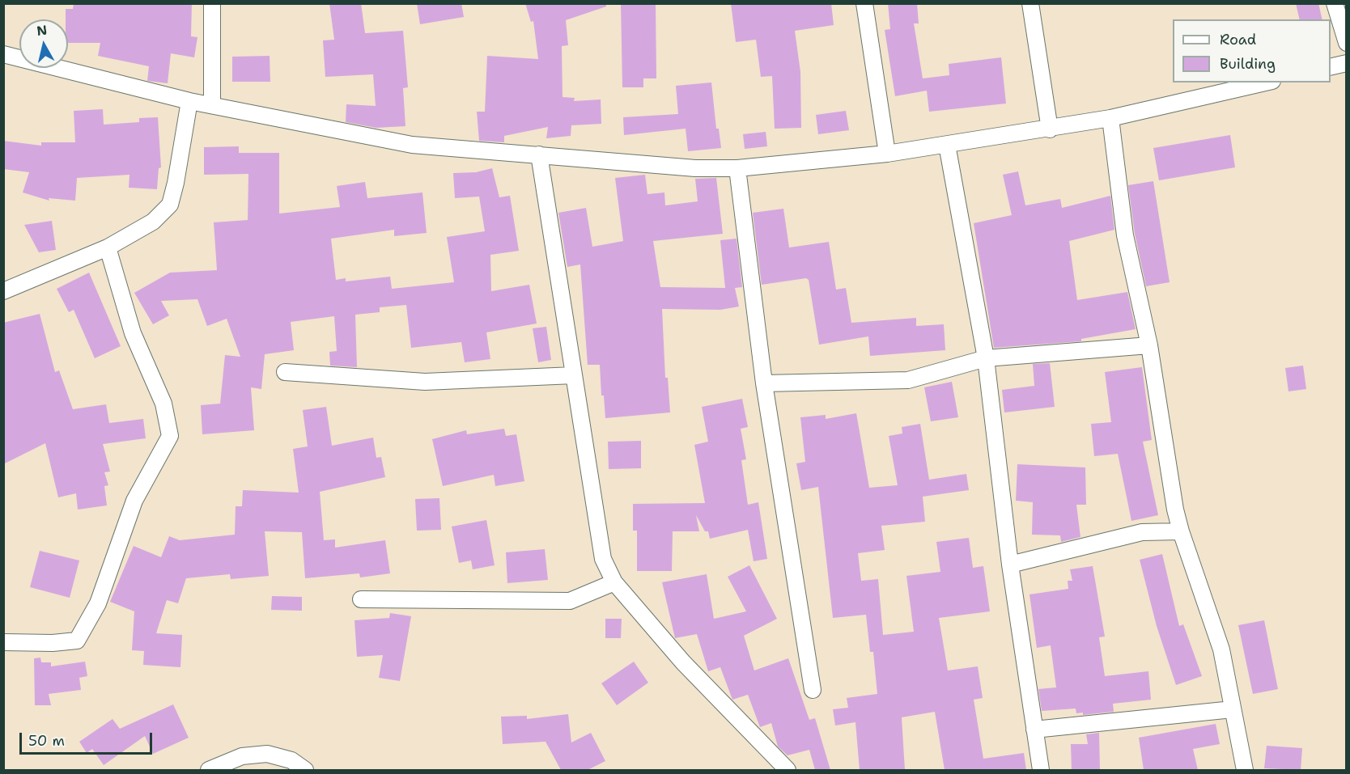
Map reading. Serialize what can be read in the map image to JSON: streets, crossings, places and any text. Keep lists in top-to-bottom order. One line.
{"legend":["Road","Building"],"scale_bar":"50 m","north":"top"}
